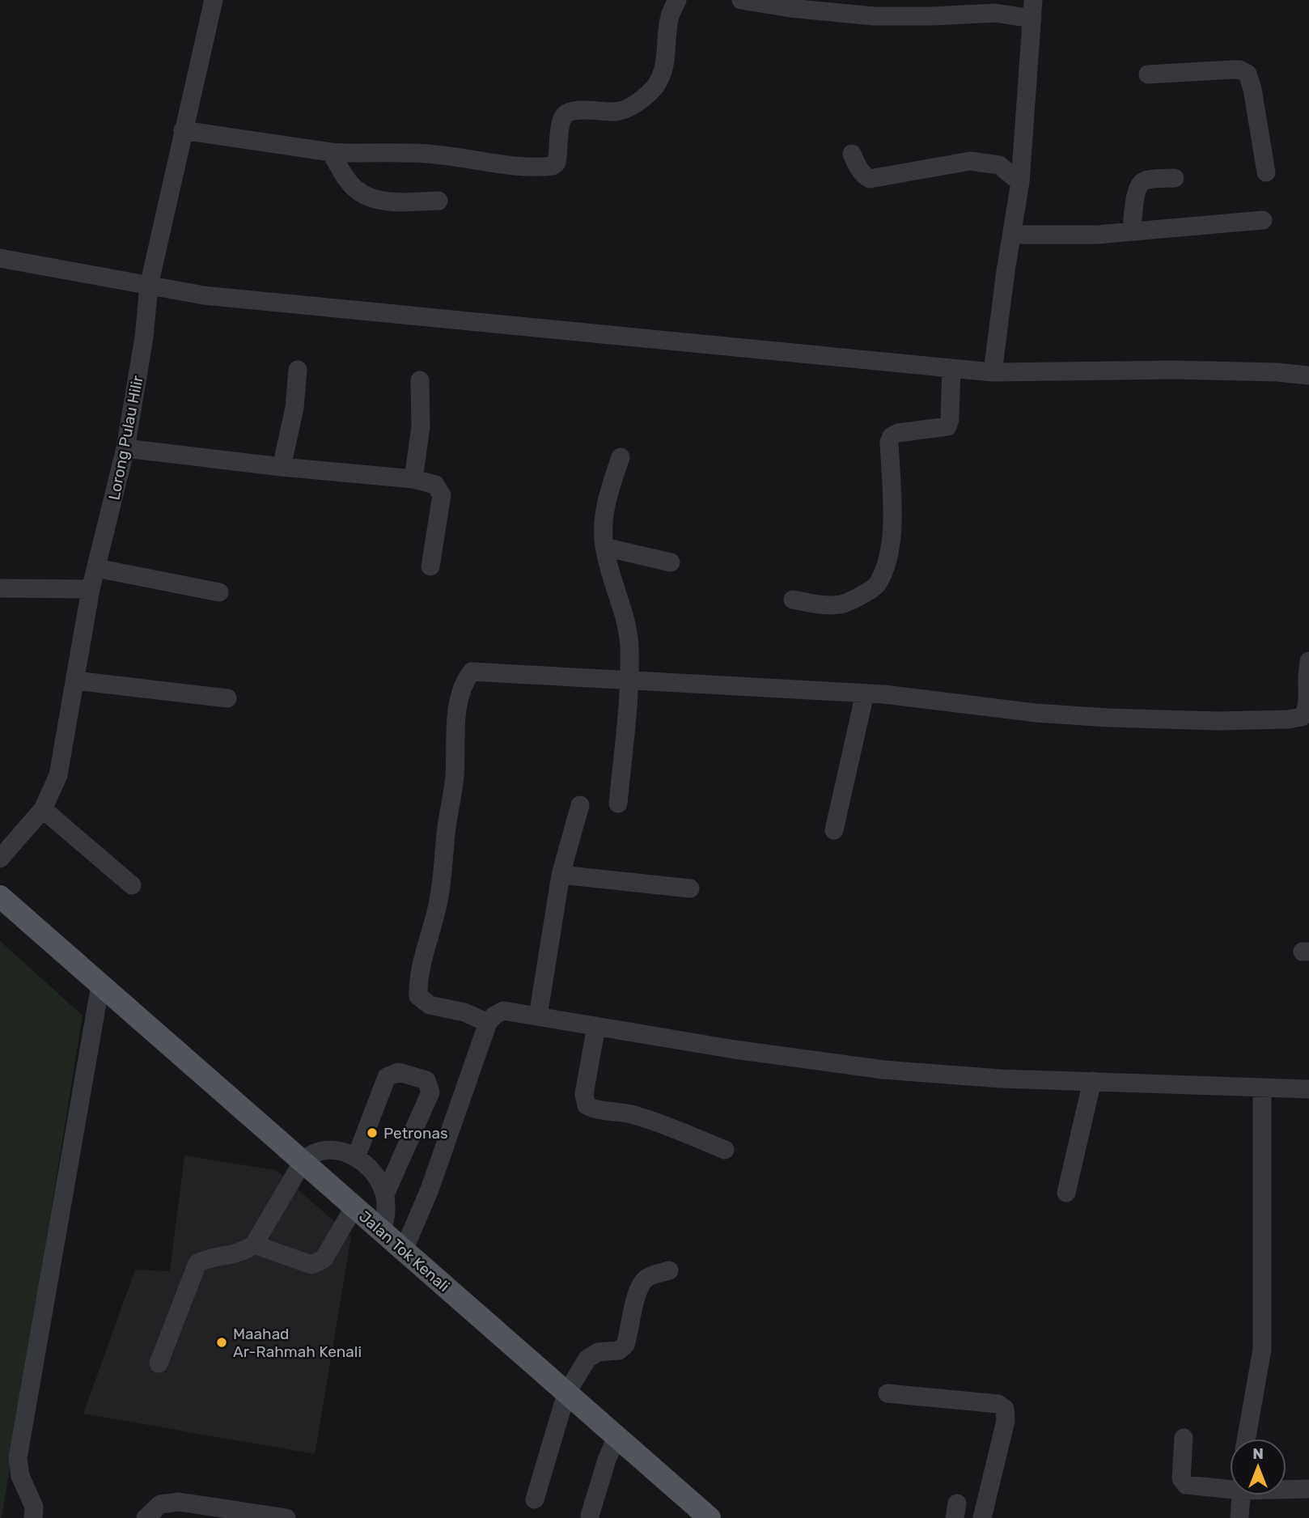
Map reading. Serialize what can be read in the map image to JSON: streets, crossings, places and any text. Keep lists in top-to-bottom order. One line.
{"streets":{"main road":["Jalan Tok Kenali"],"street":["Lorong Pulau Hilir"]},"places":["Petronas","Maahad Ar-Rahmah Kenali"],"north":"top"}
